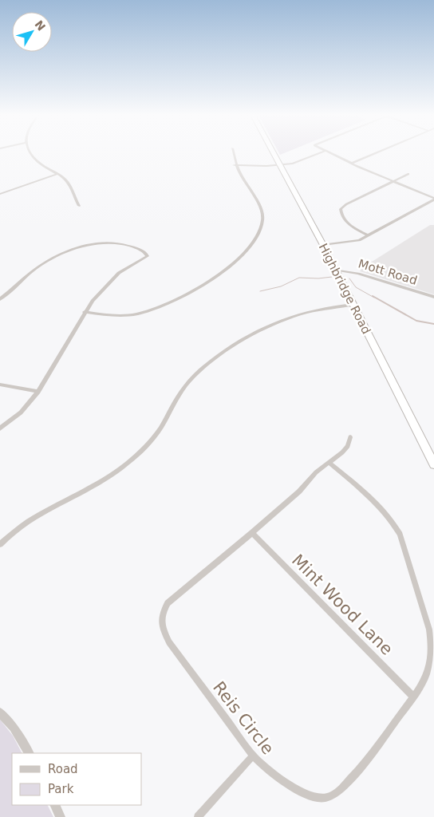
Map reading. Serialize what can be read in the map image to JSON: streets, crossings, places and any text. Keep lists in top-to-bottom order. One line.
{"streets":{"highway":["Highbridge Road"],"street":["Mott Road","Mint Wood Lane","Reis Circle"]},"crossings":[["Mott Road","Highbridge Road"],["Mint Wood Lane","Reis Circle"]],"legend":["Road","Park"],"north":"top right"}
